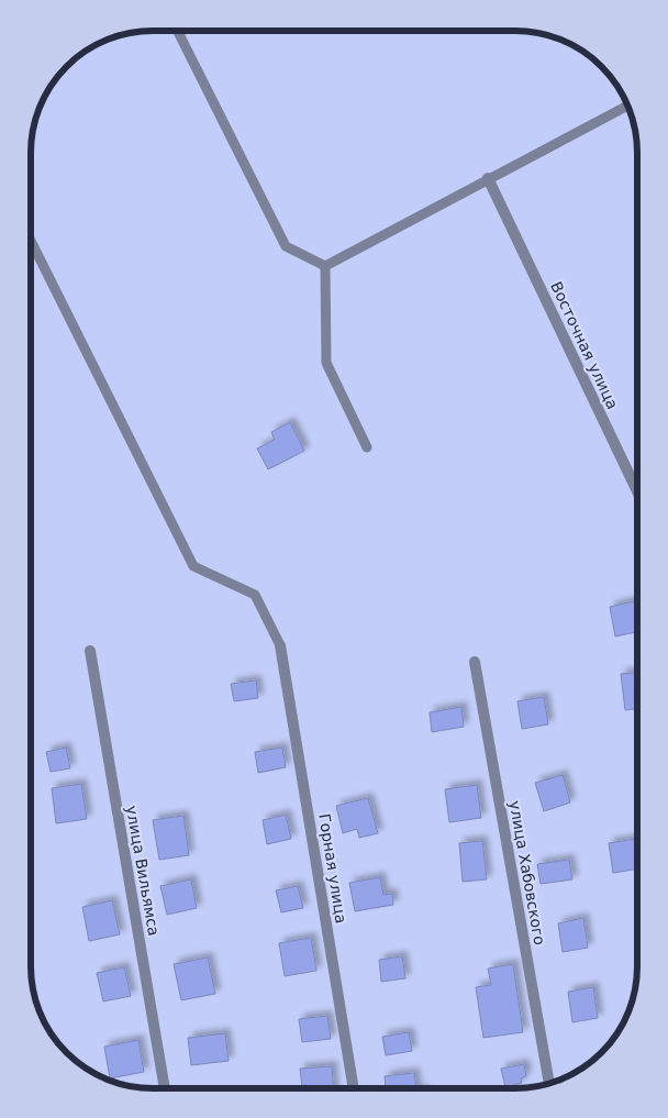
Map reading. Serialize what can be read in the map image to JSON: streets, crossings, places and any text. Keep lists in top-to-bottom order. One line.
{"streets":{"street":["Восточная улица","Горная улица","улица Вильямса","улица Хабовского"]}}
